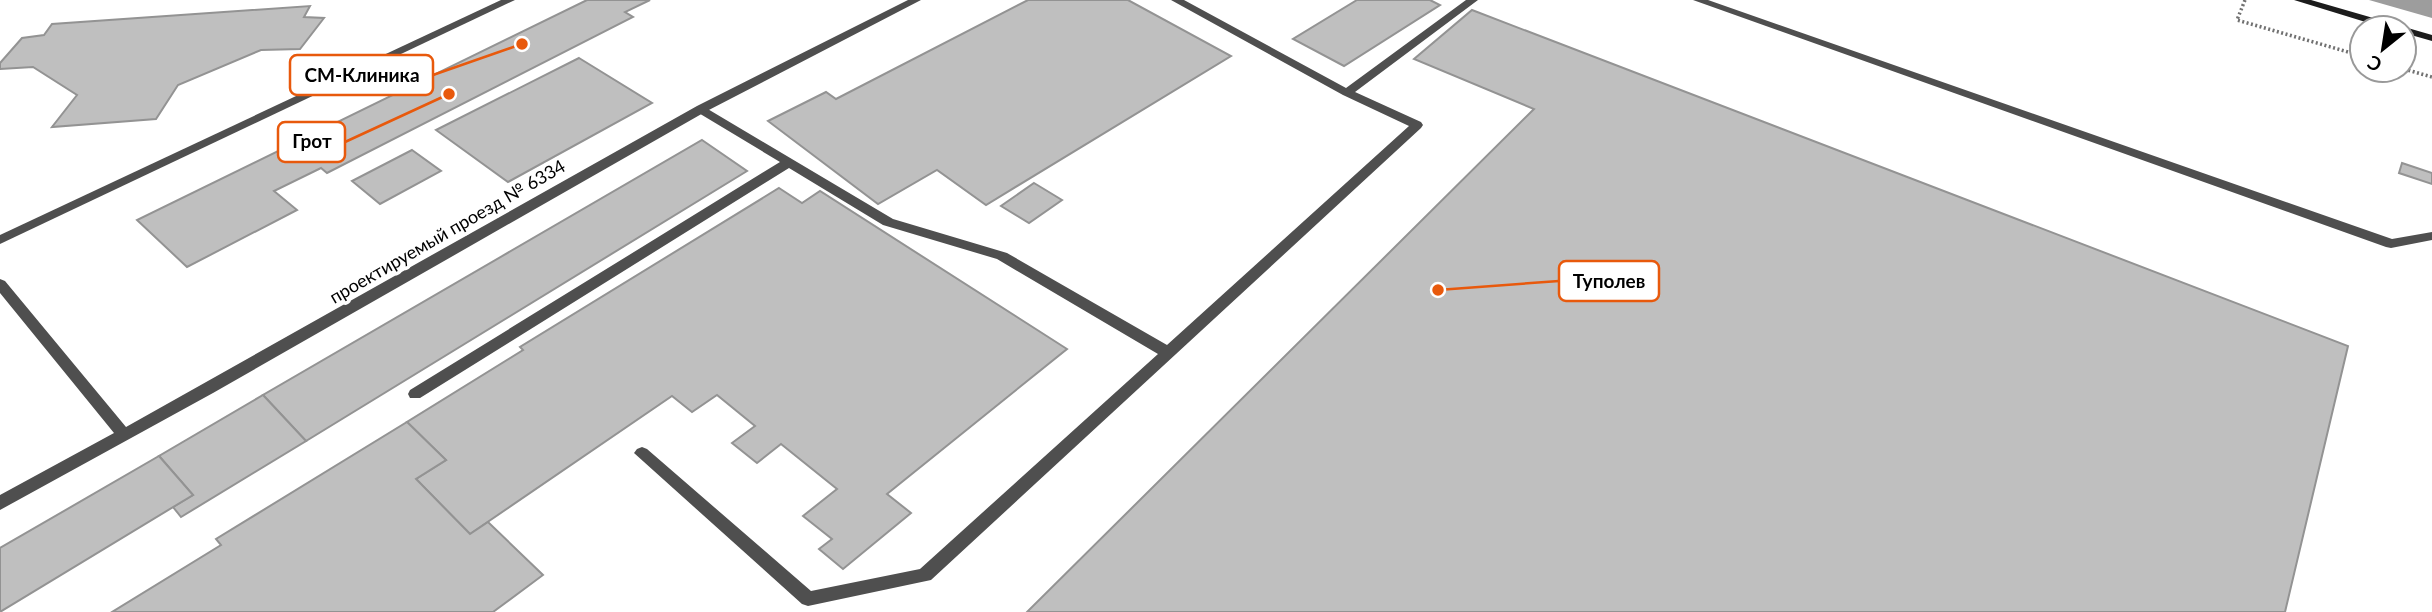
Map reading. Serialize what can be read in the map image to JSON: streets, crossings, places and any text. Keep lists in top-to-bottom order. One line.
{"streets":{"street":["проектируемый проезд № 6334"]},"places":["СМ-Клиника","Грот","Туполев"],"north":"bottom left"}
